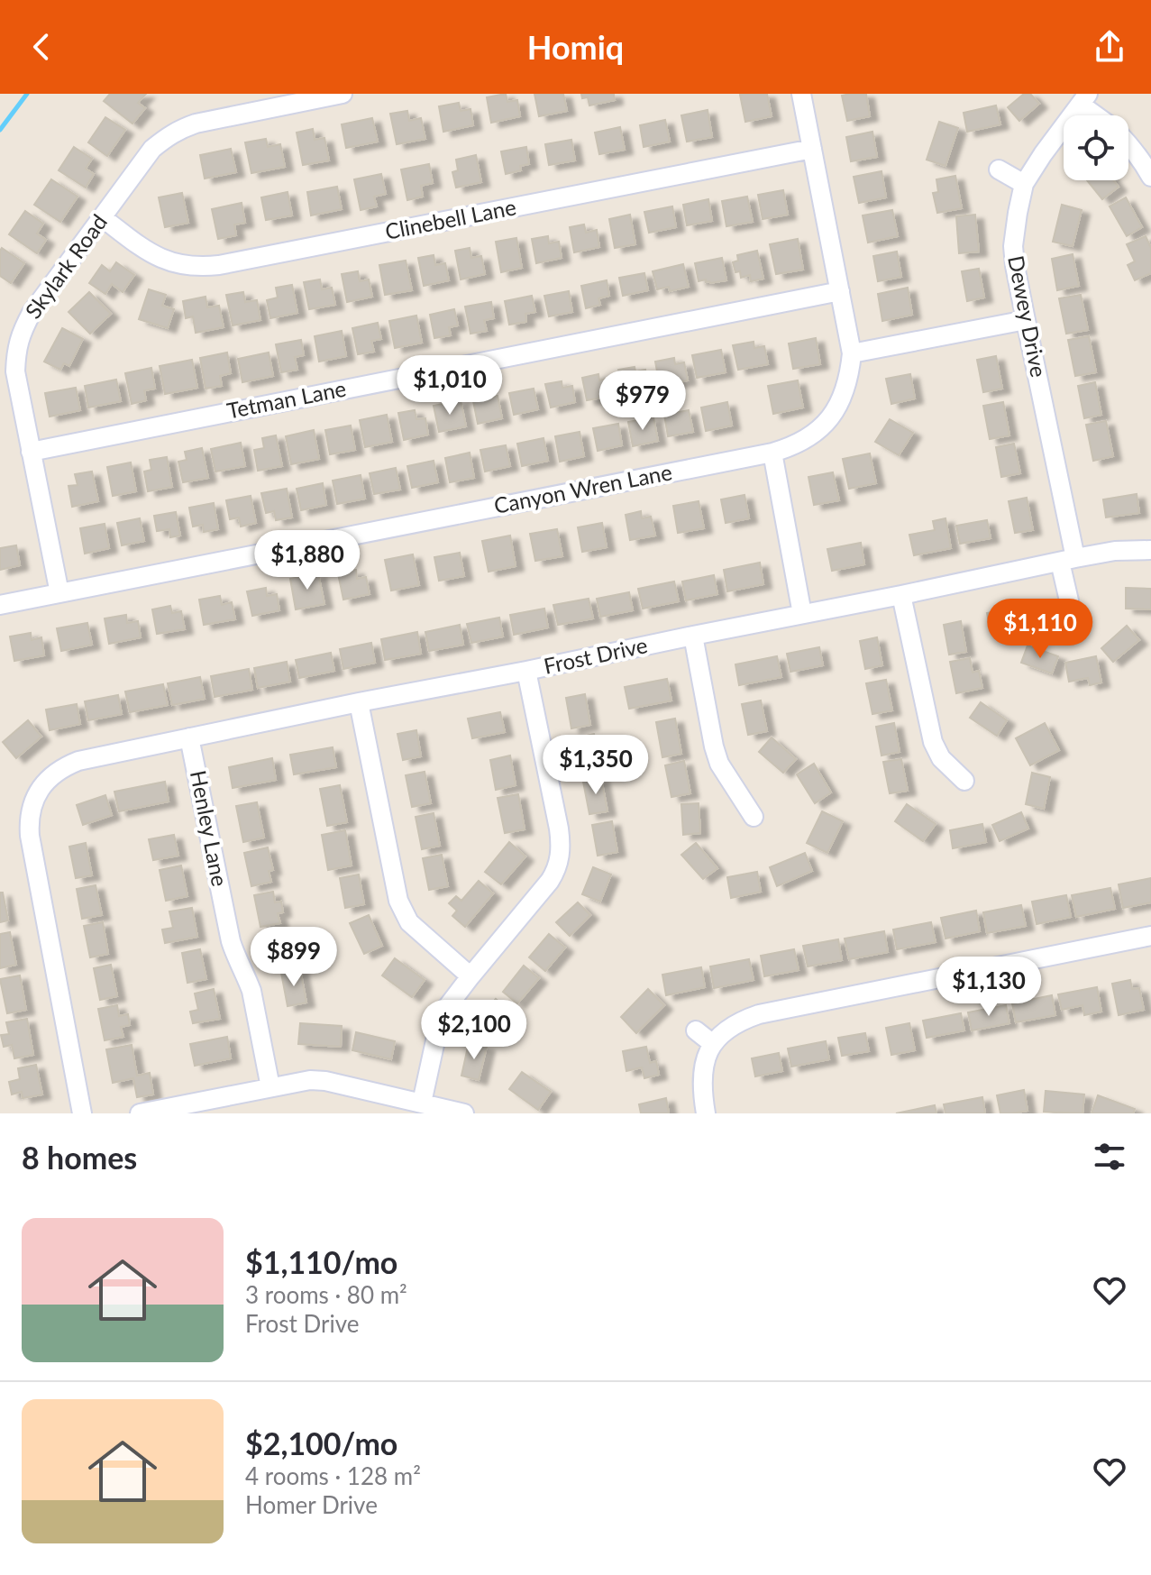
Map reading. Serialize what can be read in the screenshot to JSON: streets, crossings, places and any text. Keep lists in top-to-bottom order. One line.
{"streets":{"street":["Clinebell Lane","Skylark Road","Dewey Drive","Tetman Lane","Canyon Wren Lane","Frost Drive","Henley Lane"]},"crossings":[["Clinebell Lane","Skylark Road"],["Clinebell Lane","Canyon Wren Lane"],["Skylark Road","Tetman Lane"],["Skylark Road","Canyon Wren Lane"],["Dewey Drive","Frost Drive"],["Tetman Lane","Canyon Wren Lane"],["Frost Drive","Henley Lane"]],"page":{"header":"Homiq","price":["$1,010","$979","$1,880","$1,110","$1,350","$899","$1,130","$2,100"],"heading":"8 homes","list":[{"name":"$1,110/mo","note":"3 rooms · 80 m² · Frost Drive"},{"name":"$2,100/mo","note":"4 rooms · 128 m² · Homer Drive"}]}}
